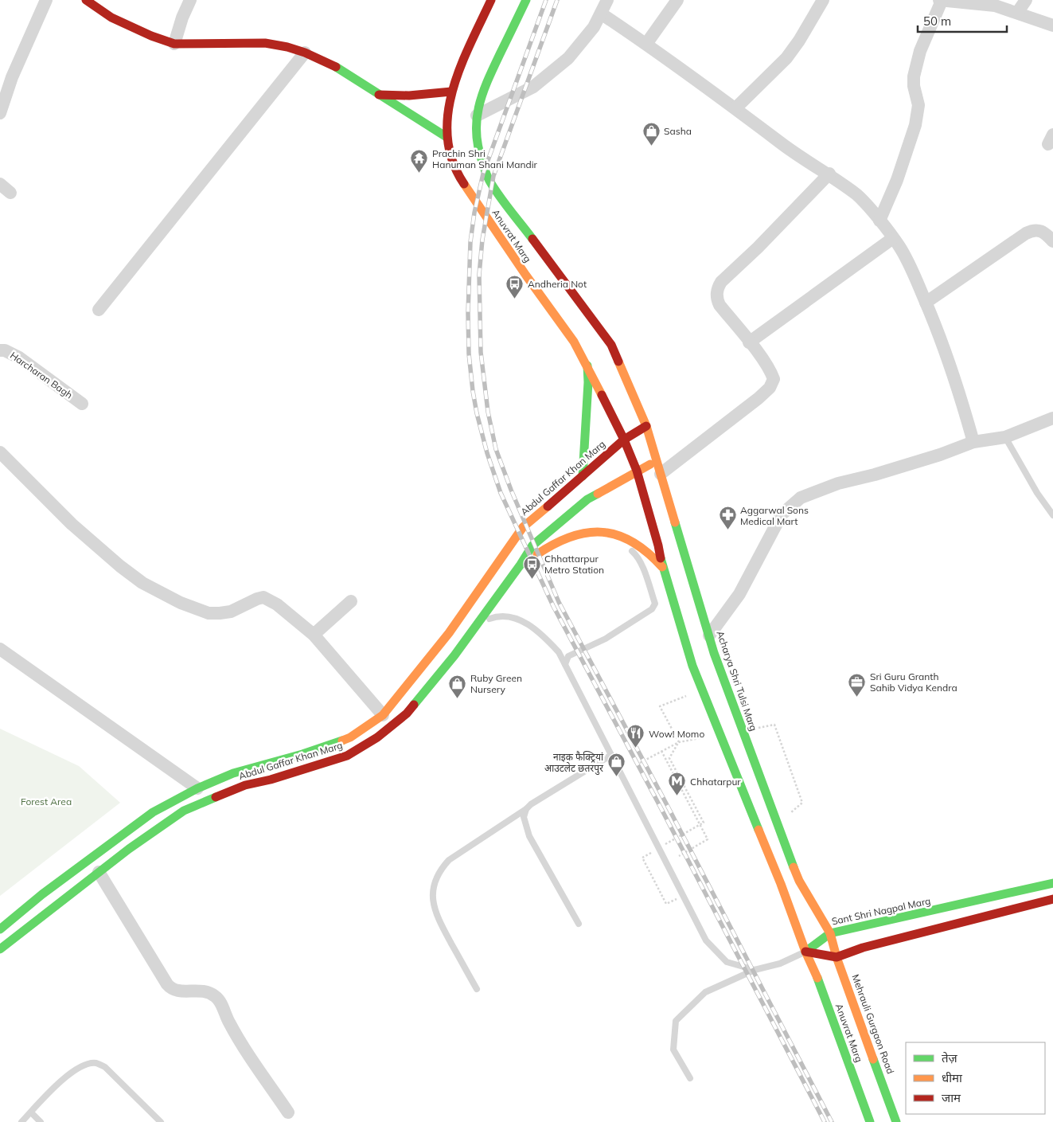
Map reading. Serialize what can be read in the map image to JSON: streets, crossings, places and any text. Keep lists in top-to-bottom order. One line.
{"streets":{"main road":["Anuvrat Marg","Abdul Gaffar Khan Marg","Acharya Shri Tulsi Marg","Sant Shri Nagpal Marg","Mehrauli Gurgaon Road"],"street":["Harcharan Bagh"]},"crossings":[["Anuvrat Marg","Abdul Gaffar Khan Marg"],["Anuvrat Marg","Acharya Shri Tulsi Marg"],["Anuvrat Marg","Sant Shri Nagpal Marg"],["Abdul Gaffar Khan Marg","Acharya Shri Tulsi Marg"],["Acharya Shri Tulsi Marg","Sant Shri Nagpal Marg"],["Acharya Shri Tulsi Marg","Mehrauli Gurgaon Road"],["Sant Shri Nagpal Marg","Mehrauli Gurgaon Road"]],"parks":["Forest Area"],"places":{"shop":["Sasha","Ruby Green Nursery","नाइक फैक्ट्रियां आउटलेट छतरपुर"],"temple":["Prachin Shri Hanuman Shani Mandir"],"bus stop":["Andheria Not","Chhattarpur Metro Station"],"pharmacy":["Aggarwal Sons Medical Mart"],"office":["Sri Guru Granth Sahib Vidya Kendra"],"restaurant":["Wow! Momo"],"metro station":["Chhatarpur"]},"legend":["तेज़","धीमा","जाम"],"scale_bar":"50 m"}
